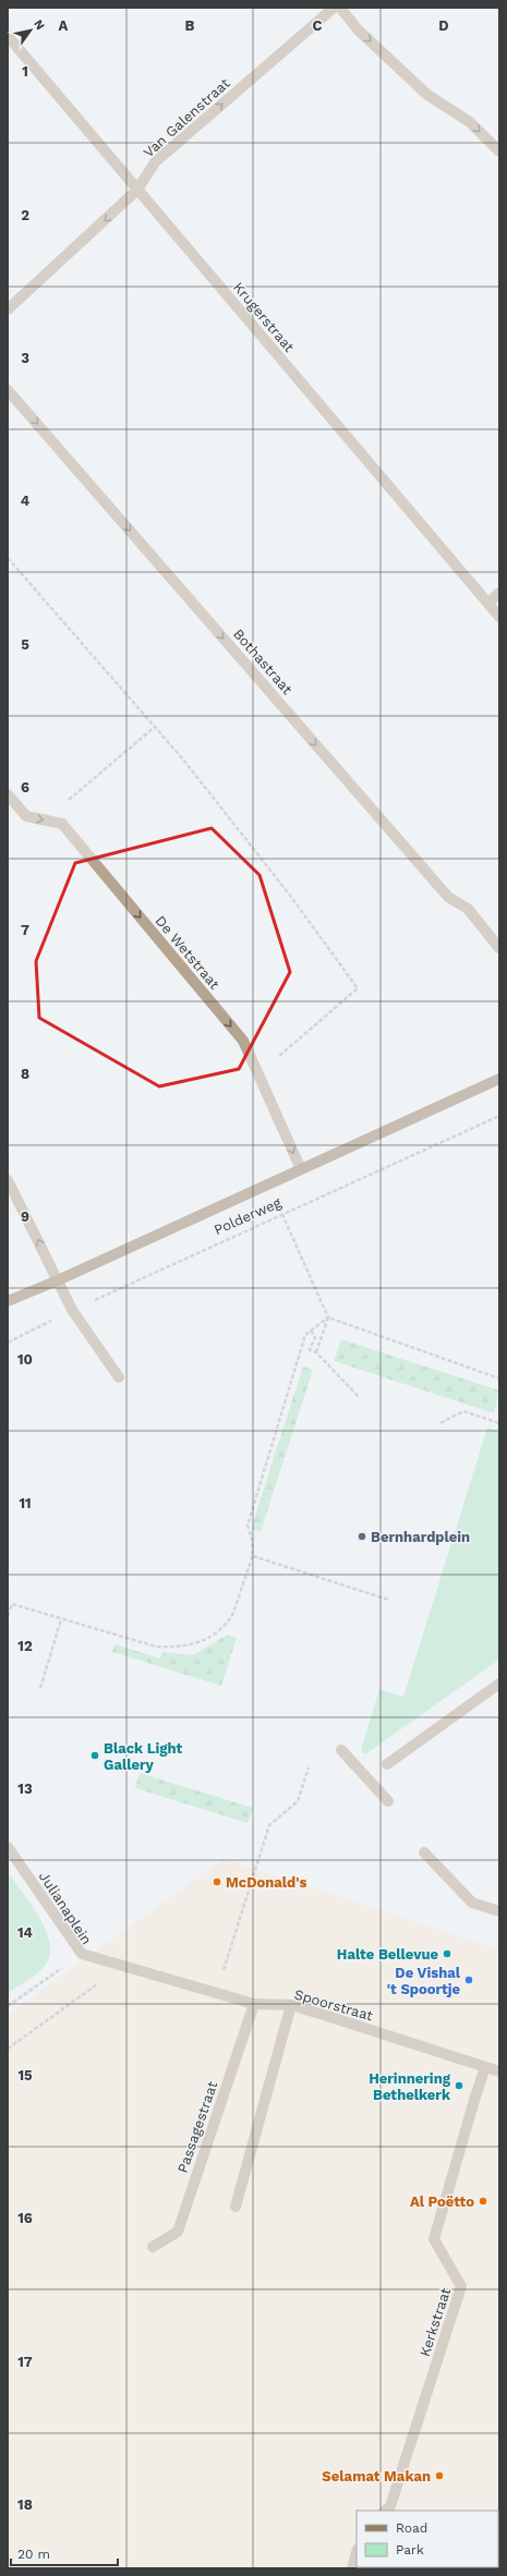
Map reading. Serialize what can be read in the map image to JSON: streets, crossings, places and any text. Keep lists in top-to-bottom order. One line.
{"streets":{"main road":["Polderweg"],"street":["Van Galenstraat","Krugerstraat","Bothastraat","De Wetstraat","Julianaplein","Spoorstraat","Passagestraat","Kerkstraat"]},"crossings":[["Van Galenstraat","Krugerstraat"],["De Wetstraat","Polderweg"],["Julianaplein","Spoorstraat"],["Spoorstraat","Passagestraat"],["Spoorstraat","Kerkstraat"]],"one_way":["Bothastraat","De Wetstraat"],"places":["Bernhardplein","Black Light Gallery","McDonald's","Halte Bellevue","De Vishal 't Spoortje","Herinnering Bethelkerk","Al Poëtto","Selamat Makan"],"legend":["Road","Park"],"scale_bar":"20 m","north":"top right","grid":{"columns":["A","B","C","D"],"rows":["1","2","3","4","5","6","7","8","9","10","11","12","13","14","15","16","17","18"]}}
